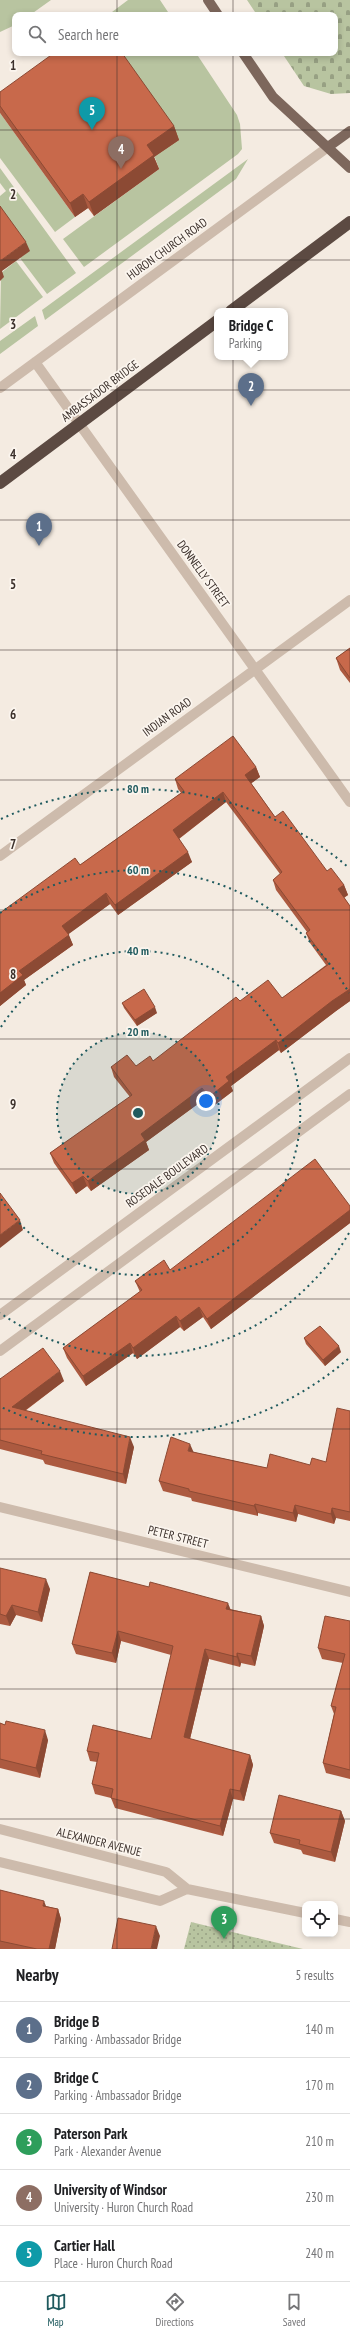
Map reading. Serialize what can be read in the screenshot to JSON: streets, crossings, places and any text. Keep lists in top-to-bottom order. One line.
{"streets":{"highway":["AMBASSADOR BRIDGE"],"main road":["HURON CHURCH ROAD"],"street":["DONNELLY STREET","INDIAN ROAD","ROSEDALE BOULEVARD","PETER STREET","ALEXANDER AVENUE"]},"crossings":[["HURON CHURCH ROAD","DONNELLY STREET"],["DONNELLY STREET","INDIAN ROAD"]],"page":{"search":"Search here","pins":["5","4","2","1","3"],"popup":["Bridge C","Parking"],"heading":["Nearby","5 results"],"list":[{"mark":"1","name":"Bridge B","note":"Parking · Ambassador Bridge","value":"140 m"},{"mark":"2","name":"Bridge C","note":"Parking · Ambassador Bridge","value":"170 m"},{"mark":"3","name":"Paterson Park","note":"Park · Alexander Avenue","value":"210 m"},{"mark":"4","name":"University of Windsor","note":"University · Huron Church Road","value":"230 m"},{"mark":"5","name":"Cartier Hall","note":"Place · Huron Church Road","value":"240 m"}],"nav":["Map","Directions","Saved"]},"grid":{"rows":["1","2","3","4","5","6","7","8","9"]},"rings":["80 m","60 m","40 m","20 m"]}
